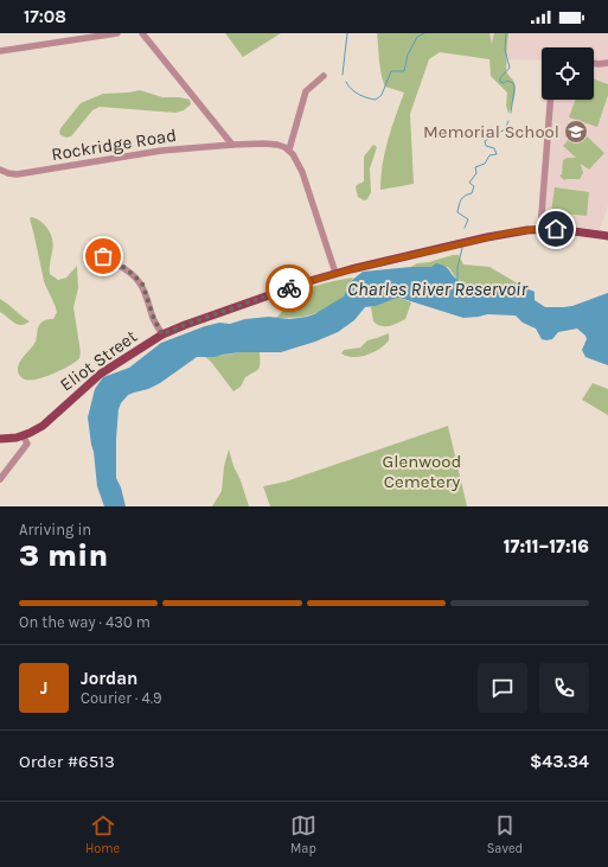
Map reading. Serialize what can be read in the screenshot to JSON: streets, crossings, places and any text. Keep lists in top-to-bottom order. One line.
{"streets":{"main road":["Eliot Street"],"street":["Rockridge Road"]},"water":["Charles River Reservoir"],"parks":["Glenwood Cemetery"],"places":{"school or university":["Memorial School"]},"page":{"status":"17:08","heading":["3 min","Arriving in","17:11–17:16"],"panel":["Jordan","Courier · 4.9","Order #6513","$43.34"],"bar":"On the way · 430 m","round":"J","tabs":["Home","Map","Saved"]}}
